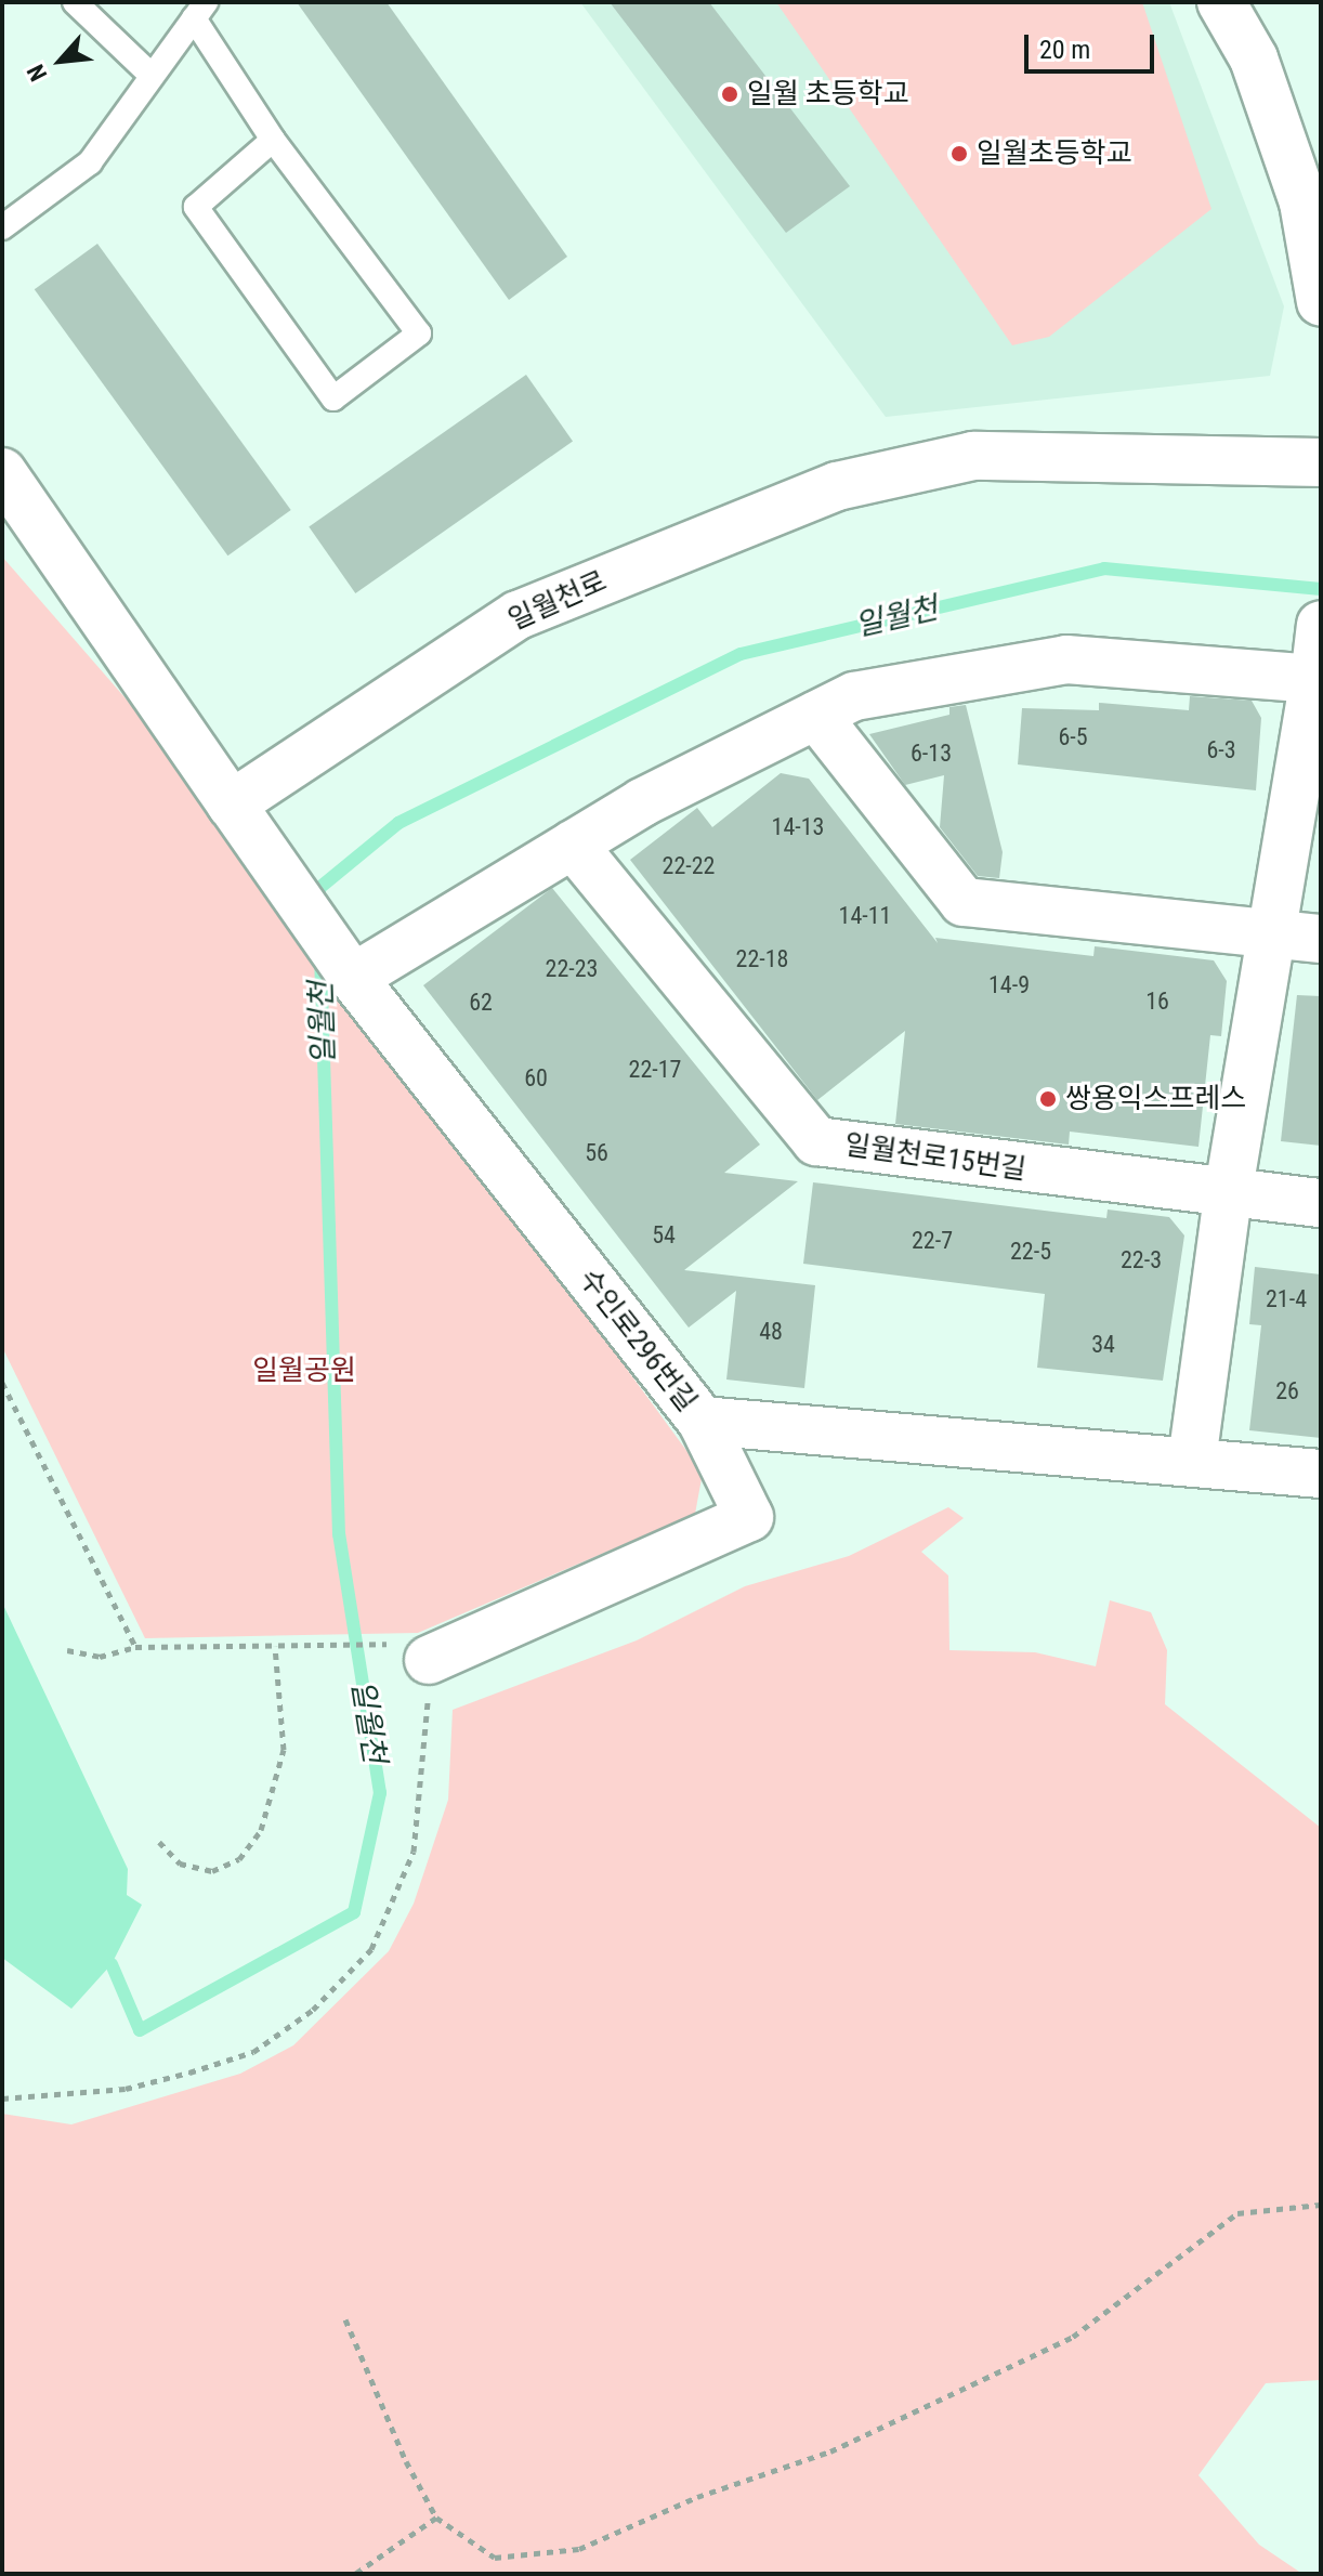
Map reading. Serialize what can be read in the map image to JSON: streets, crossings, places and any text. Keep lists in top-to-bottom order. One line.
{"streets":{"street":["일월천로","일월천로15번길","수인로296번길"]},"crossings":[["일월천로","수인로296번길"]],"water":["일월천"],"parks":["일월공원"],"places":["일월 초등학교","일월초등학교","쌍용익스프레스"],"house_numbers":["6-5","6-3","6-13","14-13","22-22","14-11","22-18","22-23","14-9","16","62","22-17","60","56","54","22-7","22-5","22-3","21-4","48","34","26"],"scale_bar":"20 m","north":"bottom left"}
